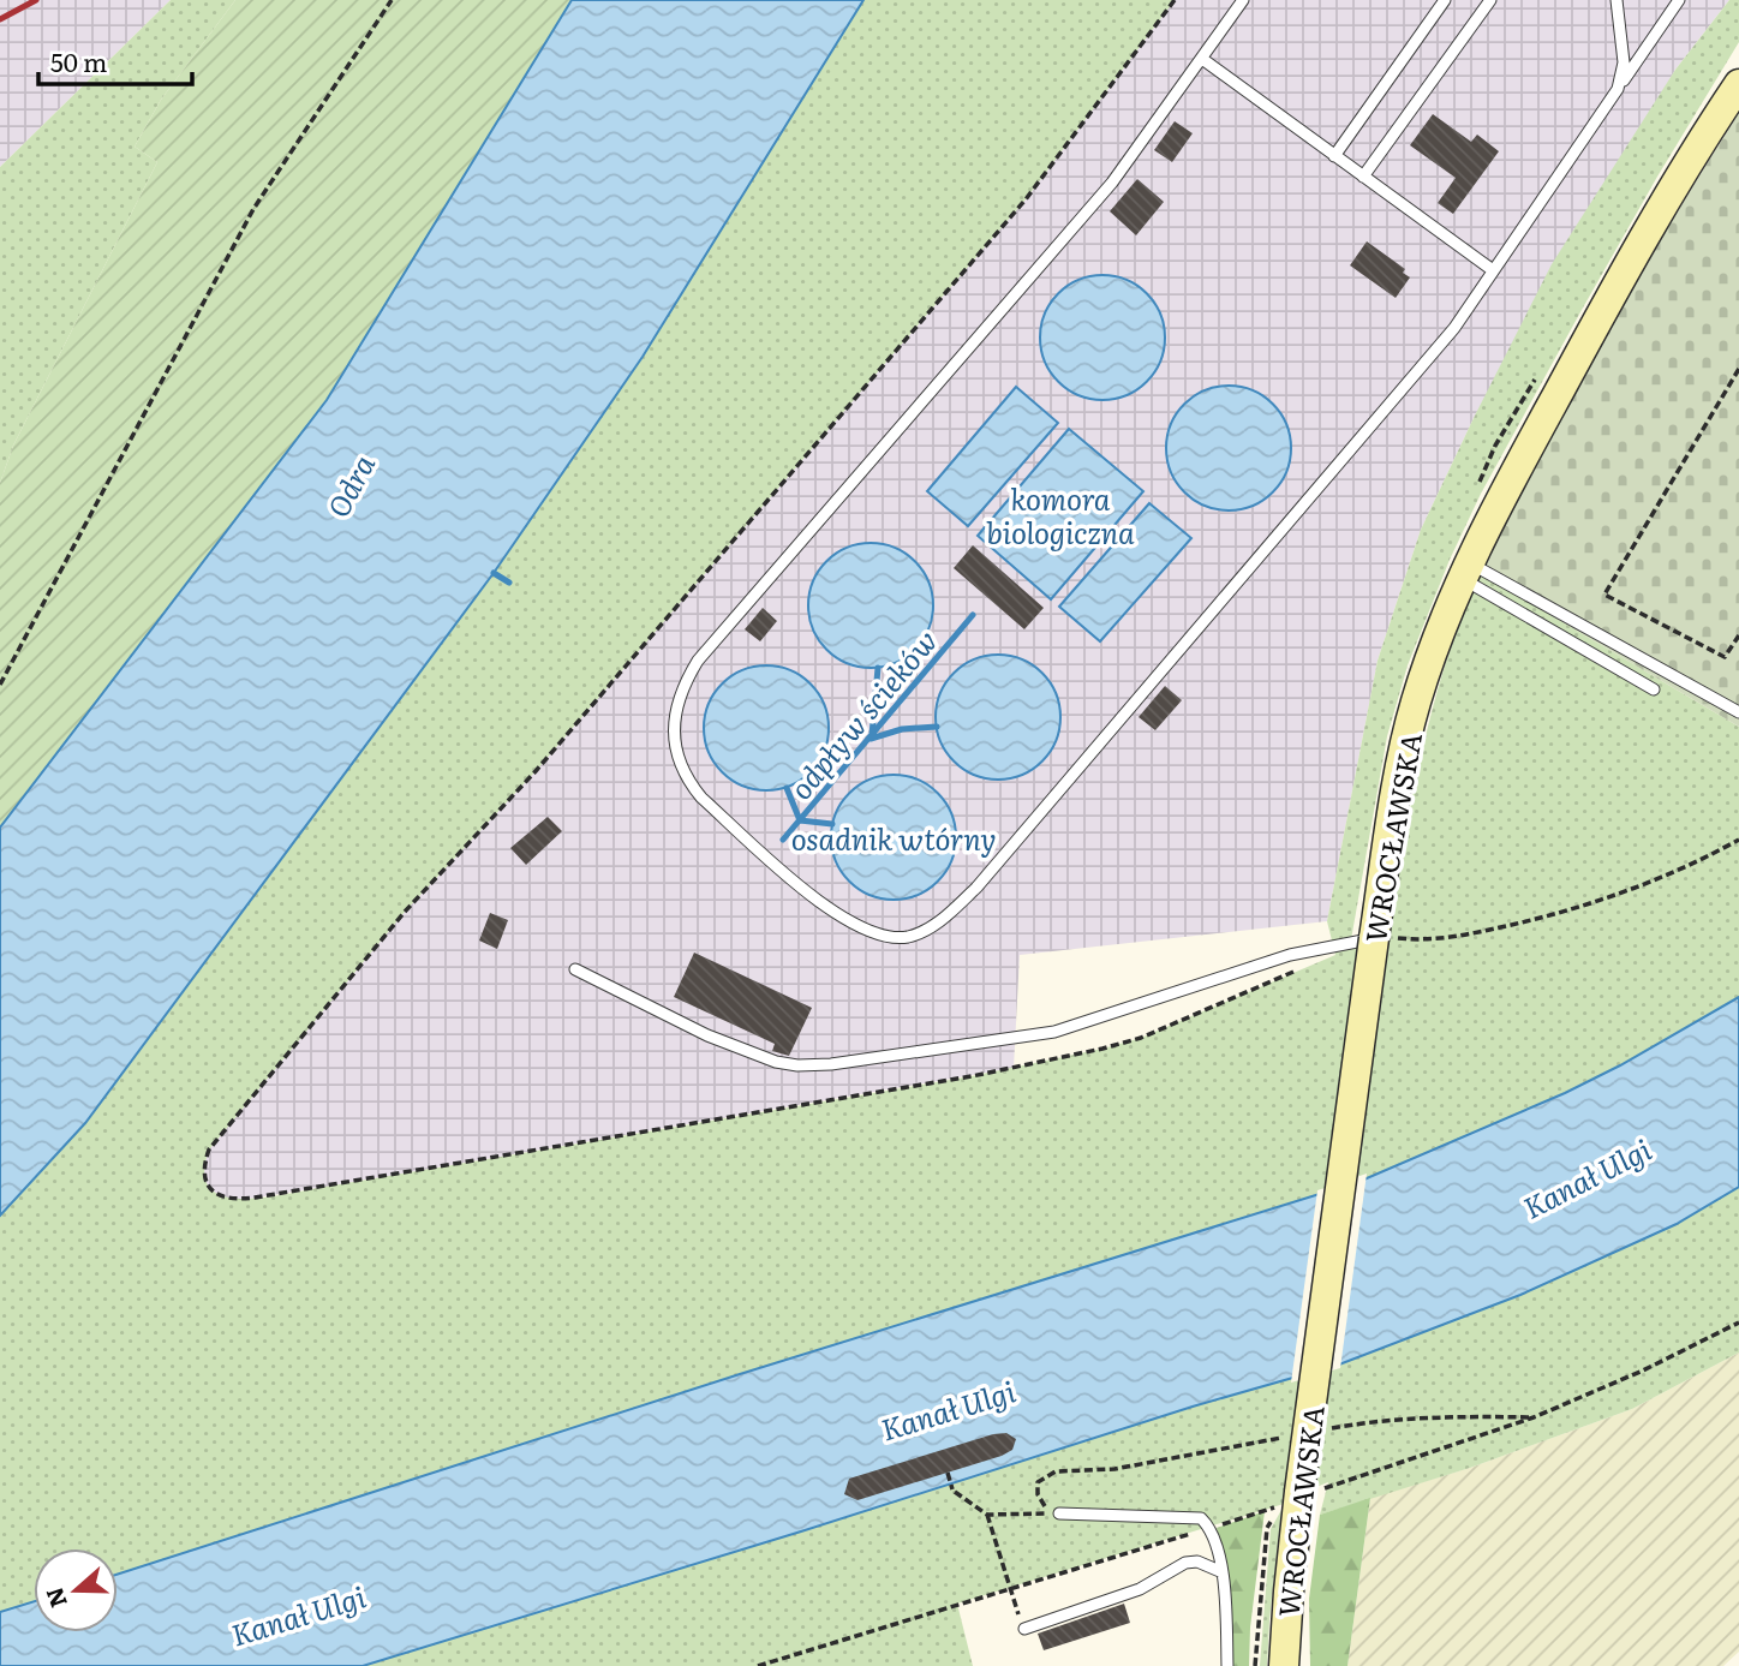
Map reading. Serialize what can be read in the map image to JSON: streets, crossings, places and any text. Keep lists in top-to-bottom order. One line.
{"streets":{"main road":["WROCŁAWSKA"]},"water":["Odra","komora biologiczna","odpływ ścieków","osadnik wtórny","Kanał Ulgi"],"scale_bar":"50 m","north":"left"}
